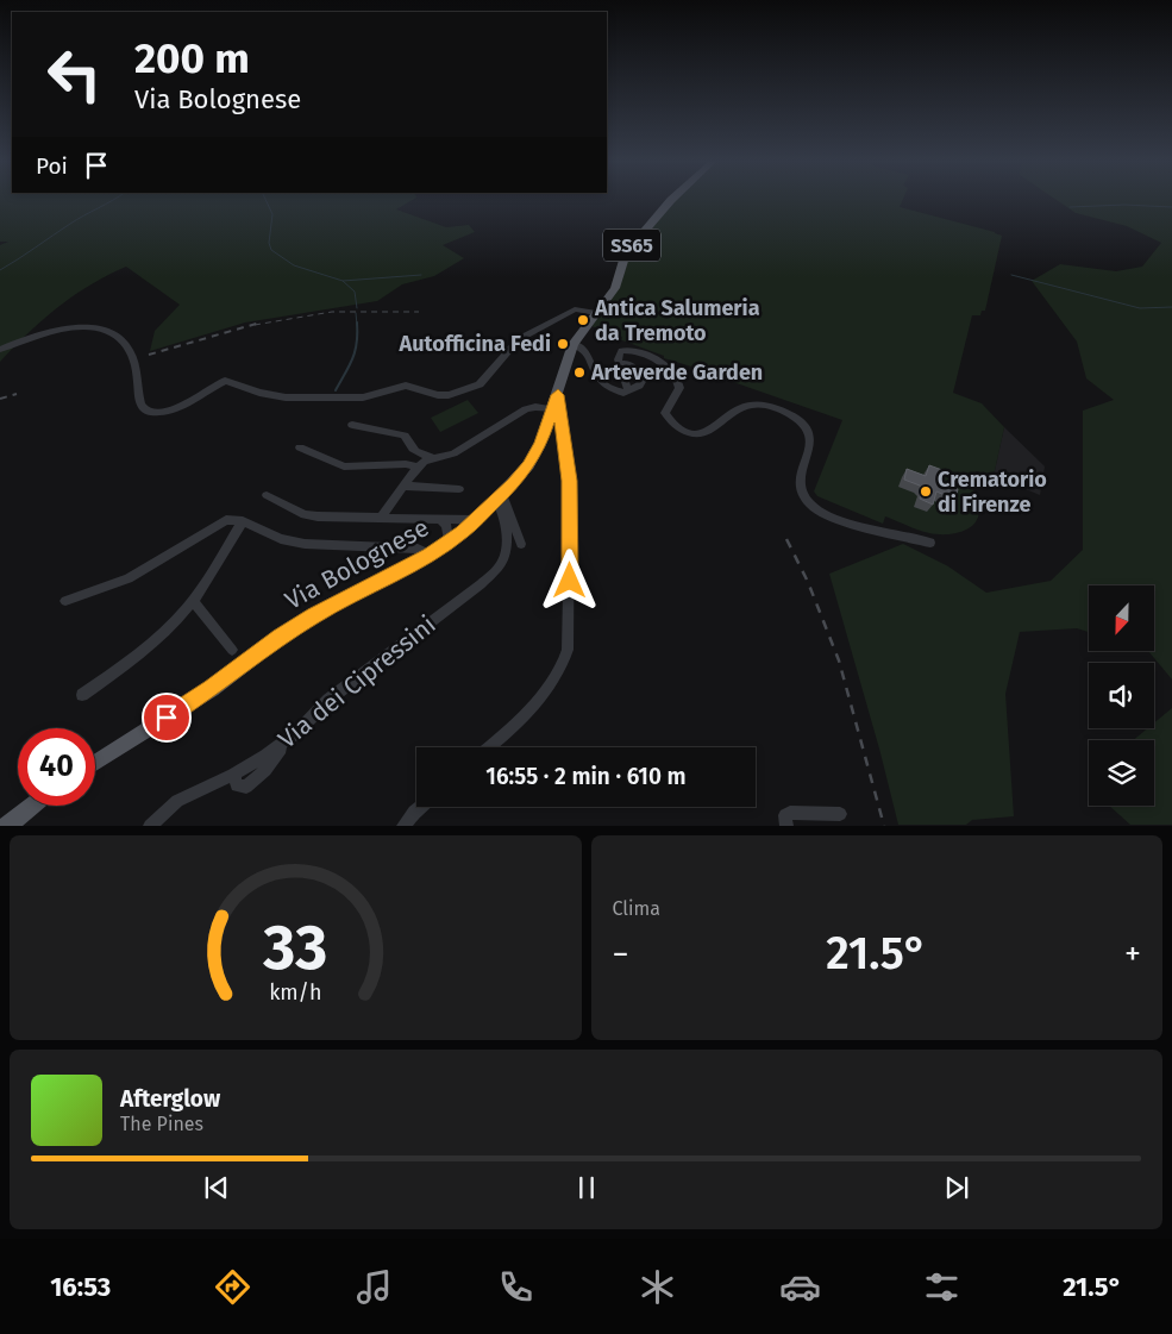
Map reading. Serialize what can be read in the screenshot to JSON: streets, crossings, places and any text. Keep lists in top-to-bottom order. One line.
{"streets":{"main road":["SS65","Via Bolognese"],"street":["Via dei Cipressini"]},"crossings":[["Via Bolognese","Via dei Cipressini"]],"places":["Antica Salumeria da Tremoto","Autofficina Fedi","Arteverde Garden","Crematorio di Firenze"],"north":"bottom","page":{"turn":["200 m","Via Bolognese"],"then":"Poi","limit":"40","trip":"16:55 · 2 min · 610 m","tile":"Clima","heat":["−","21.5°","+"],"song":["Afterglow","The Pines"],"tabs":["16:53","21.5°"],"gauge":["33","km/h"]}}
